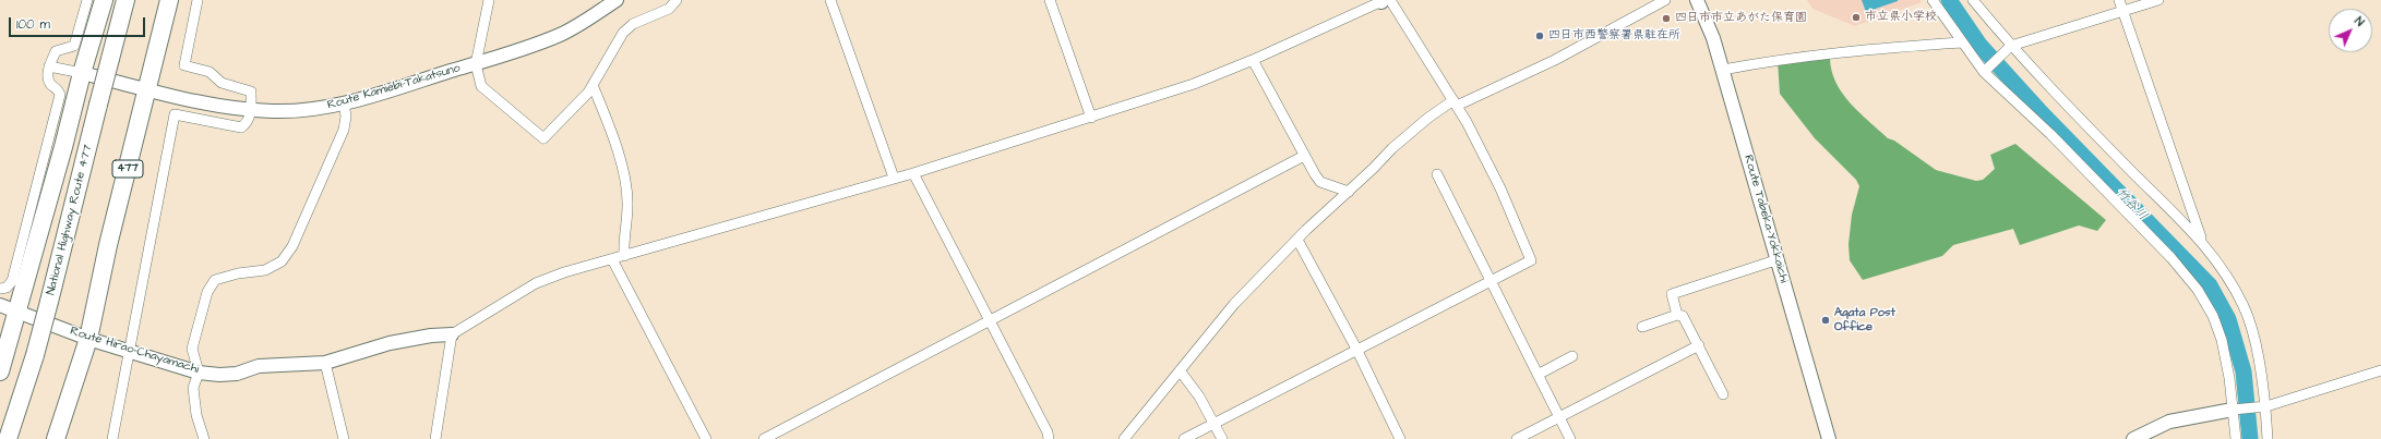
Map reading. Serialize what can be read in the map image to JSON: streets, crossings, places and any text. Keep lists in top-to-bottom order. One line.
{"streets":{"highway":["477","National Highway Route 477"],"main road":["Route Kamiebi-Takatsuno","Route Tabeka-Yokkaichi","Route Hirao-Chayamachi"]},"crossings":[["Route Kamiebi-Takatsuno","477"],["477","Route Hirao-Chayamachi"]],"water":["竹谷川"],"places":["市立県小学校","四日市市立あがた保育園","四日市西警察署県駐在所","Agata Post Office"],"scale_bar":"100 m","north":"top right"}
